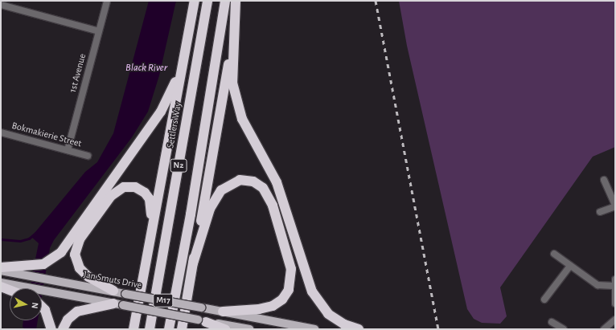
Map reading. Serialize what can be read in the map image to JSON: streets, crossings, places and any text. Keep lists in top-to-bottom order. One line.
{"streets":{"highway":["Settlers Way","N2"],"main road":["Jan Smuts Drive","M17"],"street":["1st Avenue","Bokmakierie Street"]},"crossings":[["1st Avenue","Bokmakierie Street"]],"water":["Black River"],"north":"right"}
